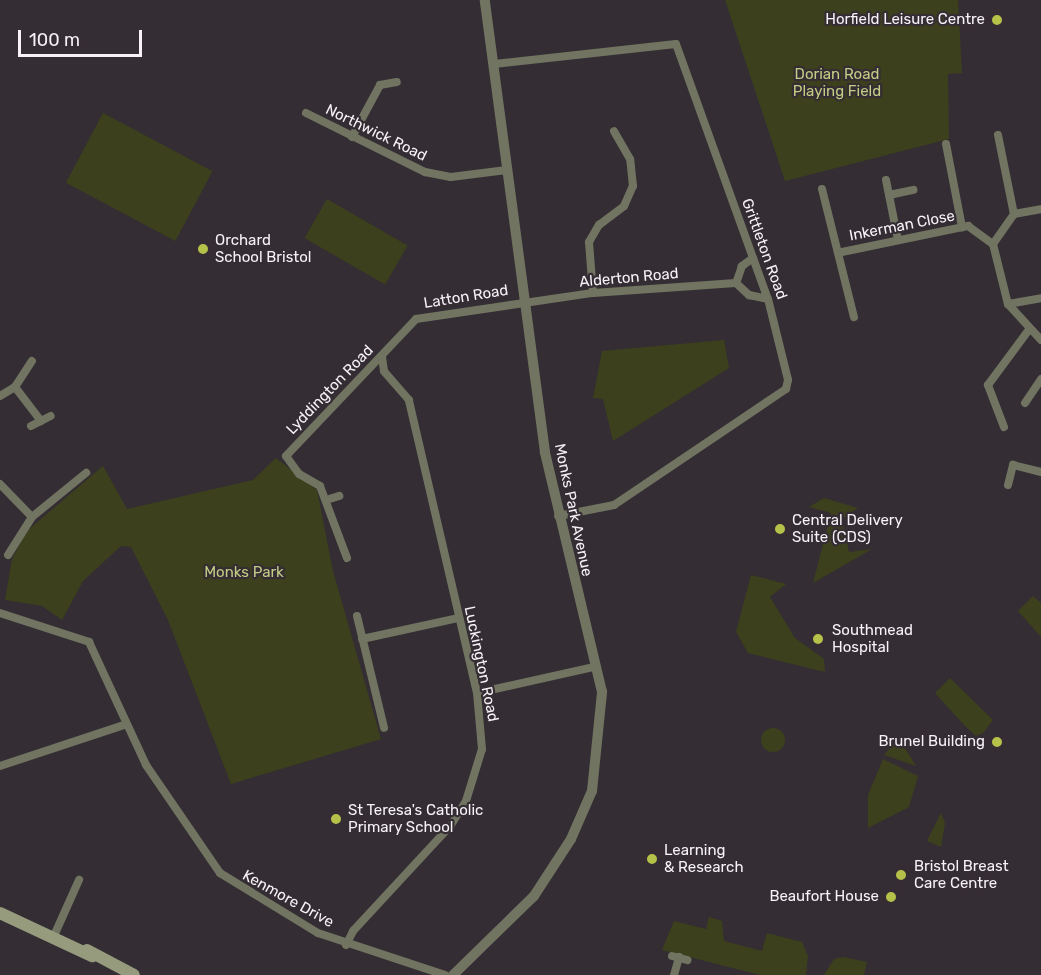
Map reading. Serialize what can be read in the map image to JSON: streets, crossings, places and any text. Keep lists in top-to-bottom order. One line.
{"streets":{"street":["Northwick Road","Inkerman Close","Grittleton Road","Alderton Road","Latton Road","Lyddington Road","Monks Park Avenue","Luckington Road","Kenmore Drive"]},"crossings":[["Northwick Road","Monks Park Avenue"],["Grittleton Road","Monks Park Avenue"],["Alderton Road","Latton Road"],["Alderton Road","Monks Park Avenue"],["Latton Road","Lyddington Road"],["Latton Road","Monks Park Avenue"],["Lyddington Road","Luckington Road"],["Luckington Road","Kenmore Drive"]],"parks":["Dorian Road Playing Field","Monks Park"],"places":["Horfield Leisure Centre","Orchard School Bristol","Central Delivery Suite (CDS)","Southmead Hospital","Brunel Building","St Teresa's Catholic Primary School","Learning & Research","Bristol Breast Care Centre","Beaufort House"],"scale_bar":"100 m"}
